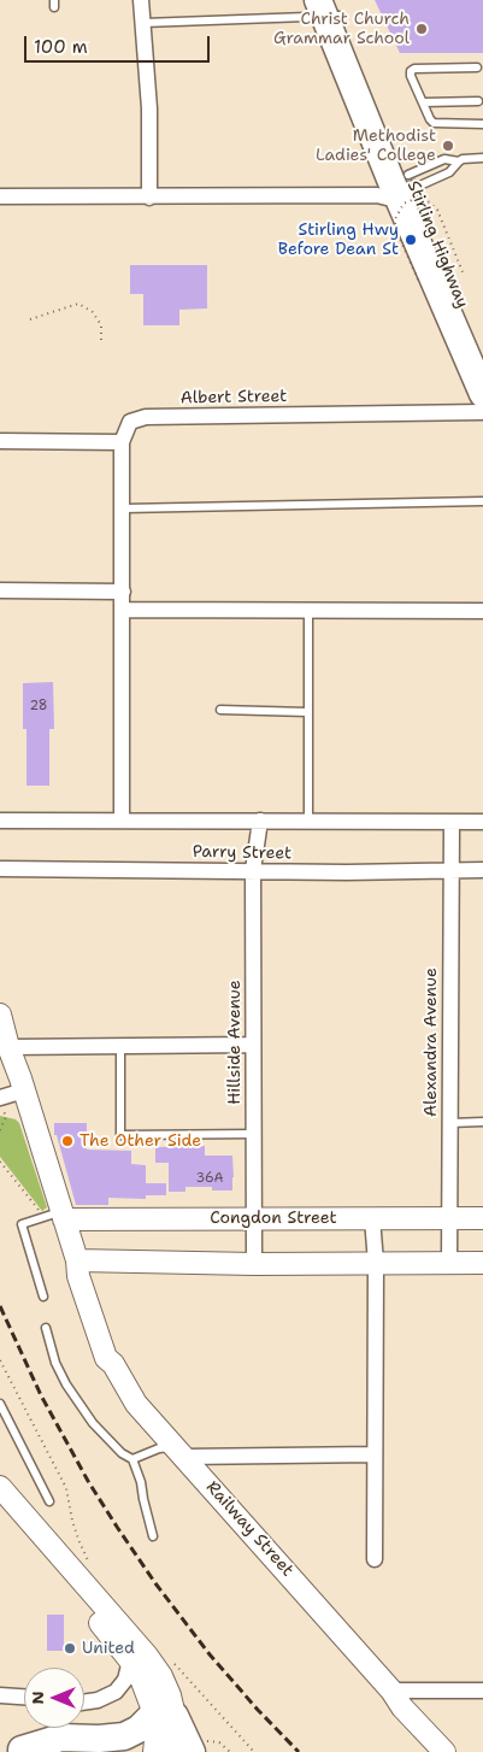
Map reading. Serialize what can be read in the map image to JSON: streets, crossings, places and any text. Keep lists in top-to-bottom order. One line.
{"streets":{"highway":["Stirling Highway"],"street":["Albert Street","Parry Street","Hillside Avenue","Alexandra Avenue","Congdon Street","Railway Street"]},"crossings":[["Parry Street","Hillside Avenue"],["Parry Street","Alexandra Avenue"],["Hillside Avenue","Congdon Street"],["Alexandra Avenue","Congdon Street"],["Congdon Street","Railway Street"]],"places":["Christ Church Grammar School","Methodist Ladies' College","Stirling Hwy Before Dean St","The Other Side","United"],"house_numbers":["28","36A"],"scale_bar":"100 m","north":"left"}
